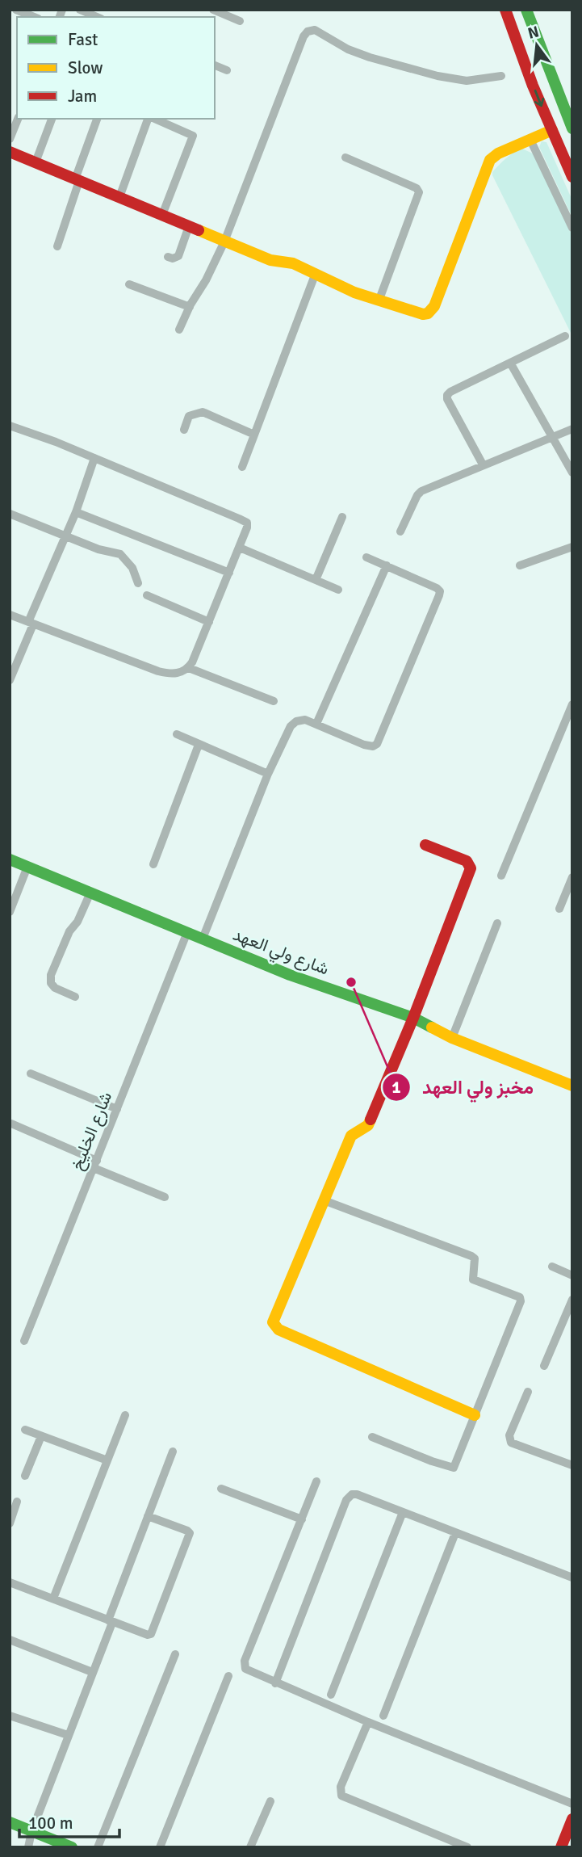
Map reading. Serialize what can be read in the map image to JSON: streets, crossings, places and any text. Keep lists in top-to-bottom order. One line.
{"streets":{"main road":["شارع ولي العهد"],"street":["شارع الخليخ"]},"crossings":[["شارع ولي العهد","شارع الخليخ"]],"places":["مخبز ولي العهد"],"legend":["Fast","Slow","Jam"],"scale_bar":"100 m","north":"top"}
